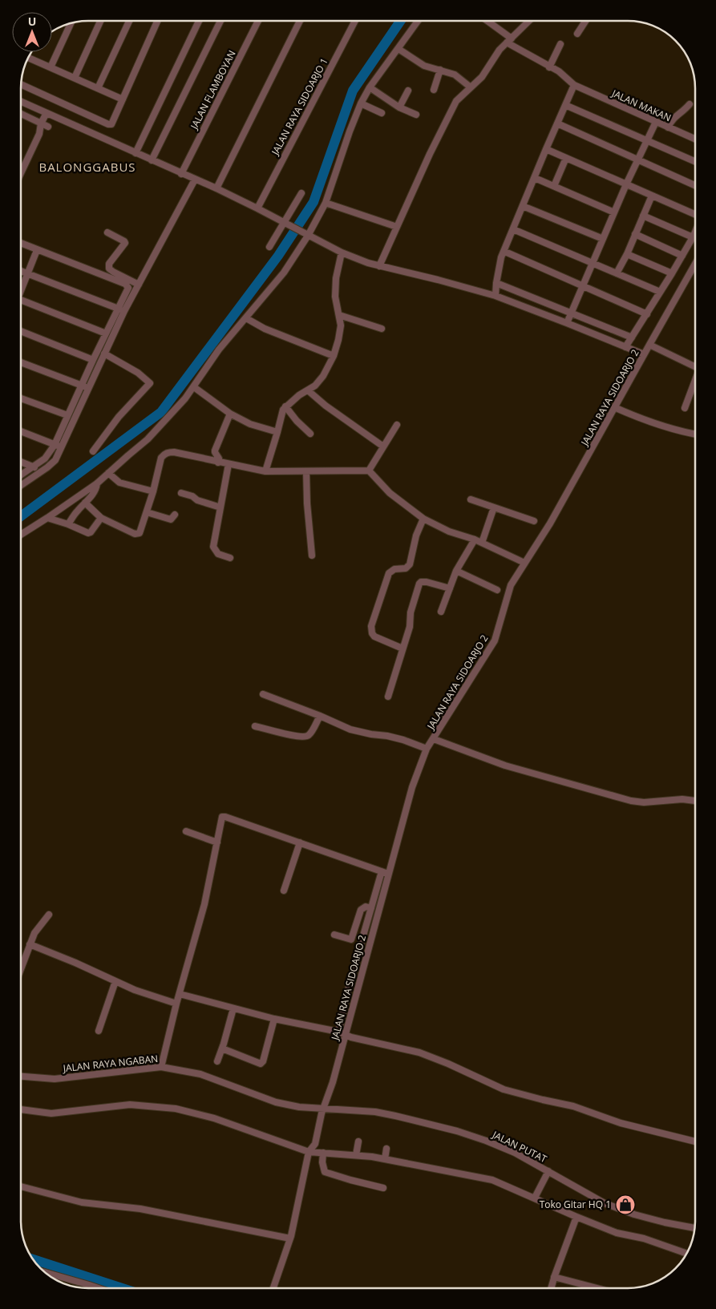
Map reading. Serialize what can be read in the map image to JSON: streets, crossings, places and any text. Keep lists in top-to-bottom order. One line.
{"streets":{"street":["JALAN FLAMBOYAN","JALAN MAKAN","JALAN RAYA SIDOARJO 1","JALAN RAYA SIDOARJO 2","JALAN RAYA NGABAN","JALAN PUTAT"]},"crossings":[["JALAN RAYA SIDOARJO 2","JALAN RAYA NGABAN"],["JALAN RAYA SIDOARJO 2","JALAN PUTAT"],["JALAN RAYA NGABAN","JALAN PUTAT"]],"districts":["BALONGGABUS"],"places":{"shop":["Toko Gitar HQ 1"]},"north":"top"}
